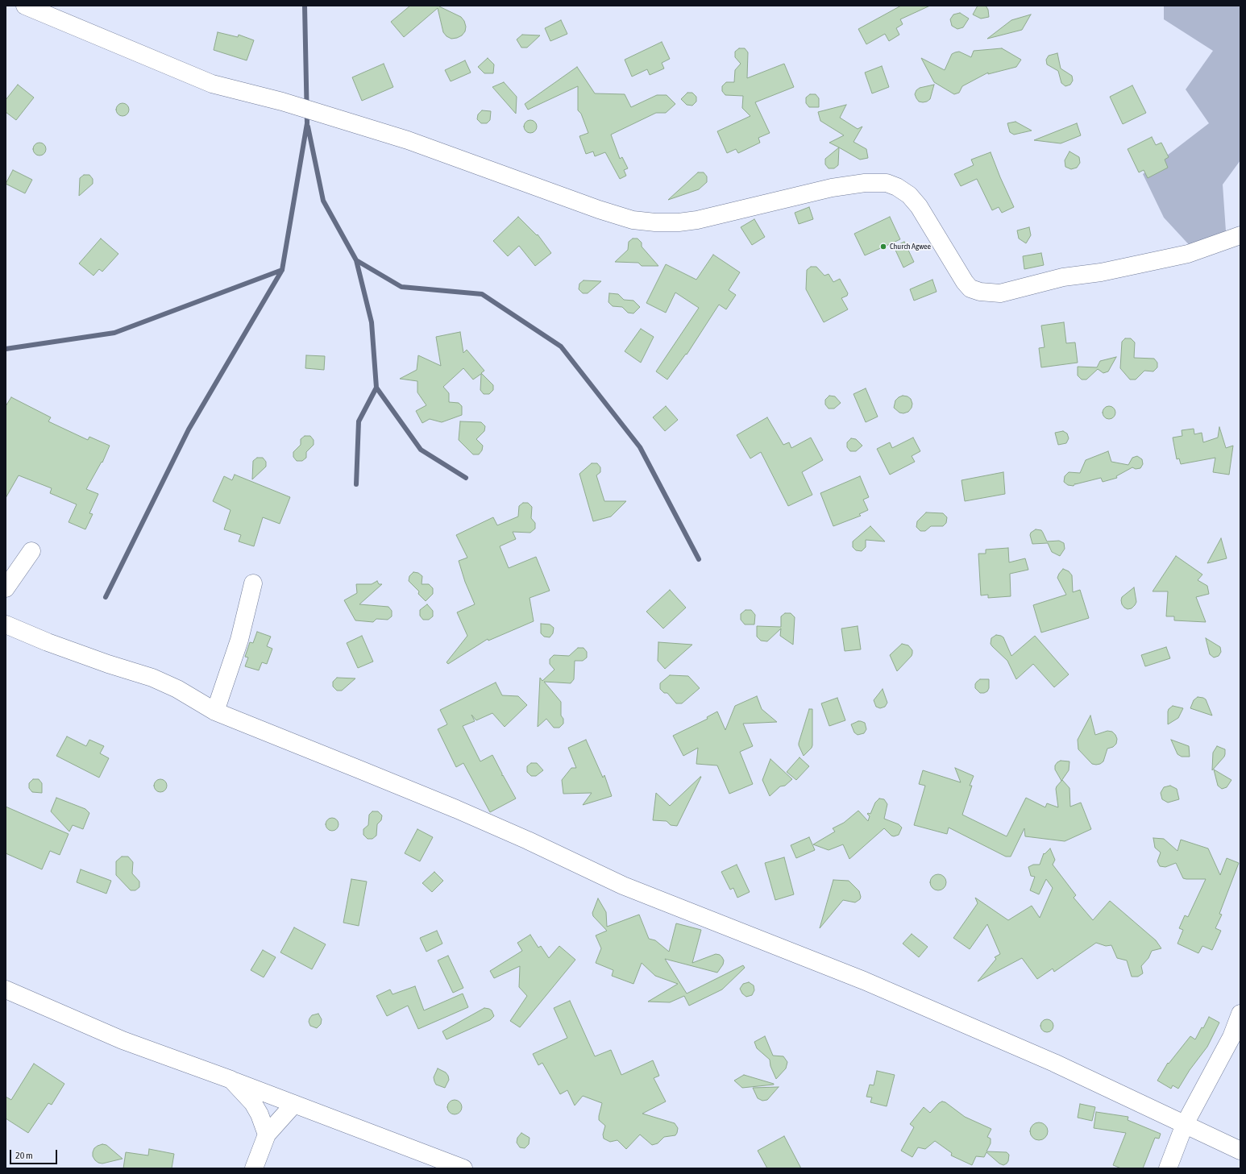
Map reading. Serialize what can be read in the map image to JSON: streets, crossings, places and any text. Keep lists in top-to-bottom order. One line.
{"places":["Church Agwee"],"scale_bar":"20 m"}
